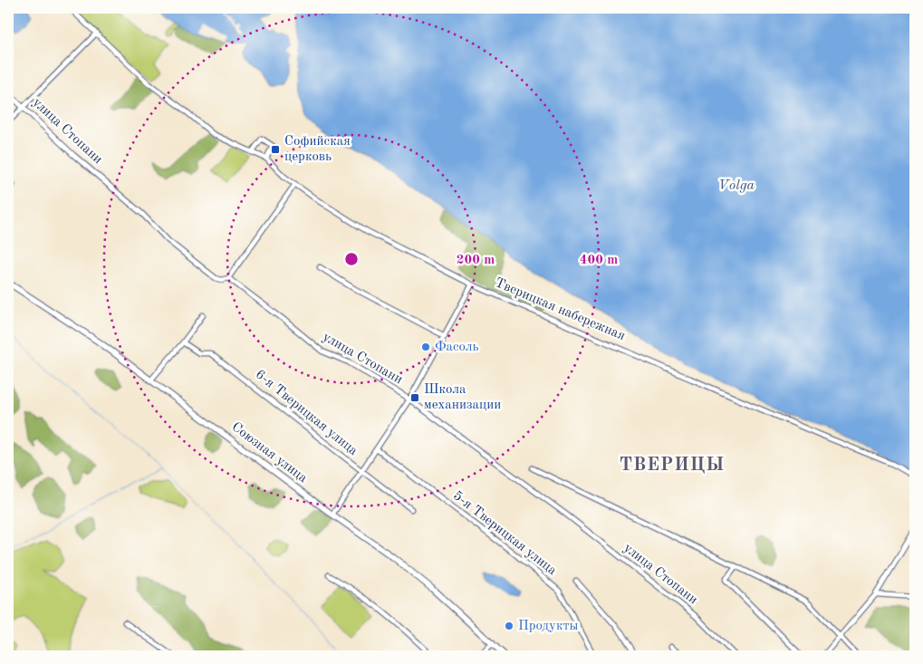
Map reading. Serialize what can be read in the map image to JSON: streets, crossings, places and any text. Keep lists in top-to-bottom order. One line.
{"streets":{"street":["улица Стопани","Тверицкая набережная","6-я Тверицкая улица","Союзная улица","5-я Тверицкая улица"]},"districts":["ТВЕРИЦЫ"],"water":["Volga"],"places":{"transit":["Софийская церковь","Школа механизации"],"other":["Фасоль","Продукты"]},"rings":["200 m","400 m"]}
